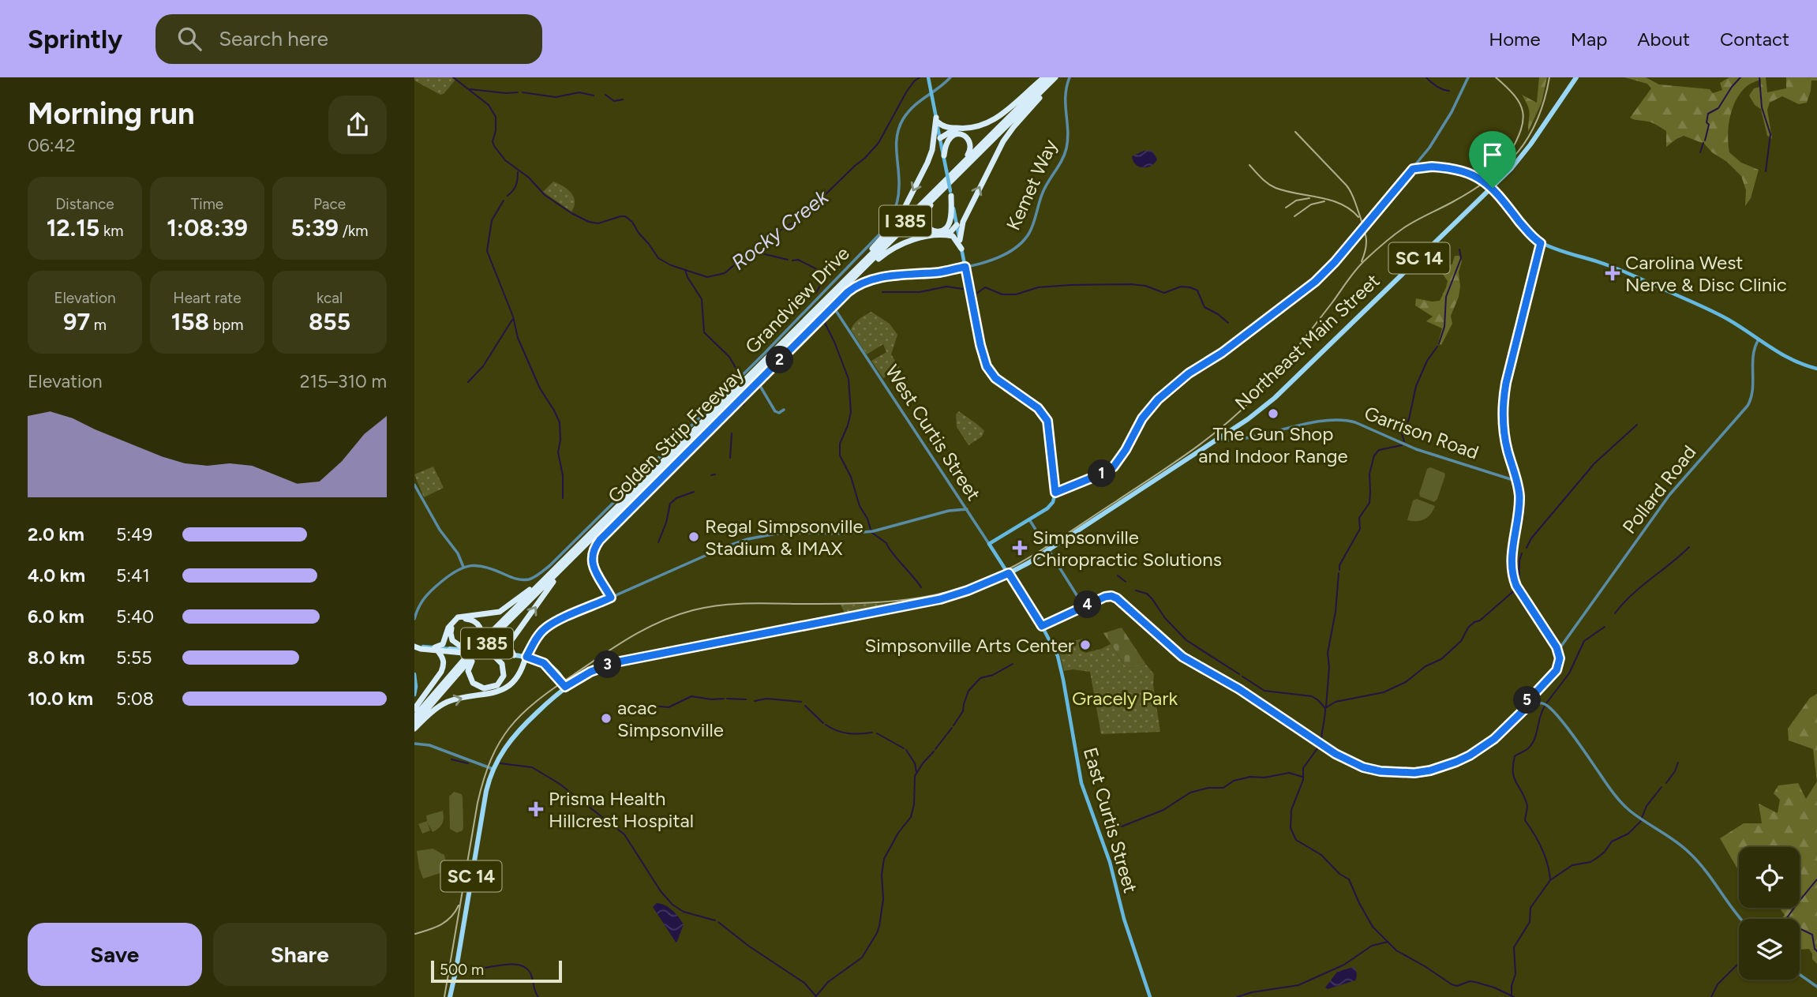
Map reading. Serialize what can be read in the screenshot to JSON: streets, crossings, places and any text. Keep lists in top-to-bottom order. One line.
{"streets":{"highway":["I 385","Golden Strip Freeway"],"main road":["SC 14","Northeast Main Street","West Curtis Street","East Curtis Street"],"street":["Kemet Way","Grandview Drive","Garrison Road","Pollard Road"]},"crossings":[["Kemet Way","West Curtis Street"],["SC 14","Northeast Main Street"],["SC 14","West Curtis Street"],["SC 14","East Curtis Street"],["Northeast Main Street","West Curtis Street"],["Northeast Main Street","Garrison Road"],["Northeast Main Street","East Curtis Street"],["West Curtis Street","East Curtis Street"]],"water":["Rocky Creek"],"parks":["Gracely Park"],"places":{"health":["Carolina West Nerve & Disc Clinic","Simpsonville Chiropractic Solutions","Prisma Health Hillcrest Hospital"],"other":["The Gun Shop and Indoor Range","Regal Simpsonville Stadium & IMAX","Simpsonville Arts Center","acac Simpsonville"]},"scale_bar":"500 m","page":{"header":"Sprintly","search":"Search here","nav":["Home","Map","About","Contact"],"heading":["Morning run","06:42"],"stats":[["Distance","12.15 km"],["Time","1:08:39"],["Pace","5:39 /km"],["Elevation","97 m"],["Heart rate","158 bpm"],["kcal","855"]],"pins":["2","1","4","3","5"],"chart":["Elevation","215–310 m"],"list":[{"name":"2.0 km","note":"5:49"},{"name":"4.0 km","note":"5:41"},{"name":"6.0 km","note":"5:40"},{"name":"8.0 km","note":"5:55"},{"name":"10.0 km","note":"5:08"}],"buttons":["Save","Share"],"scale":"500 m"}}
